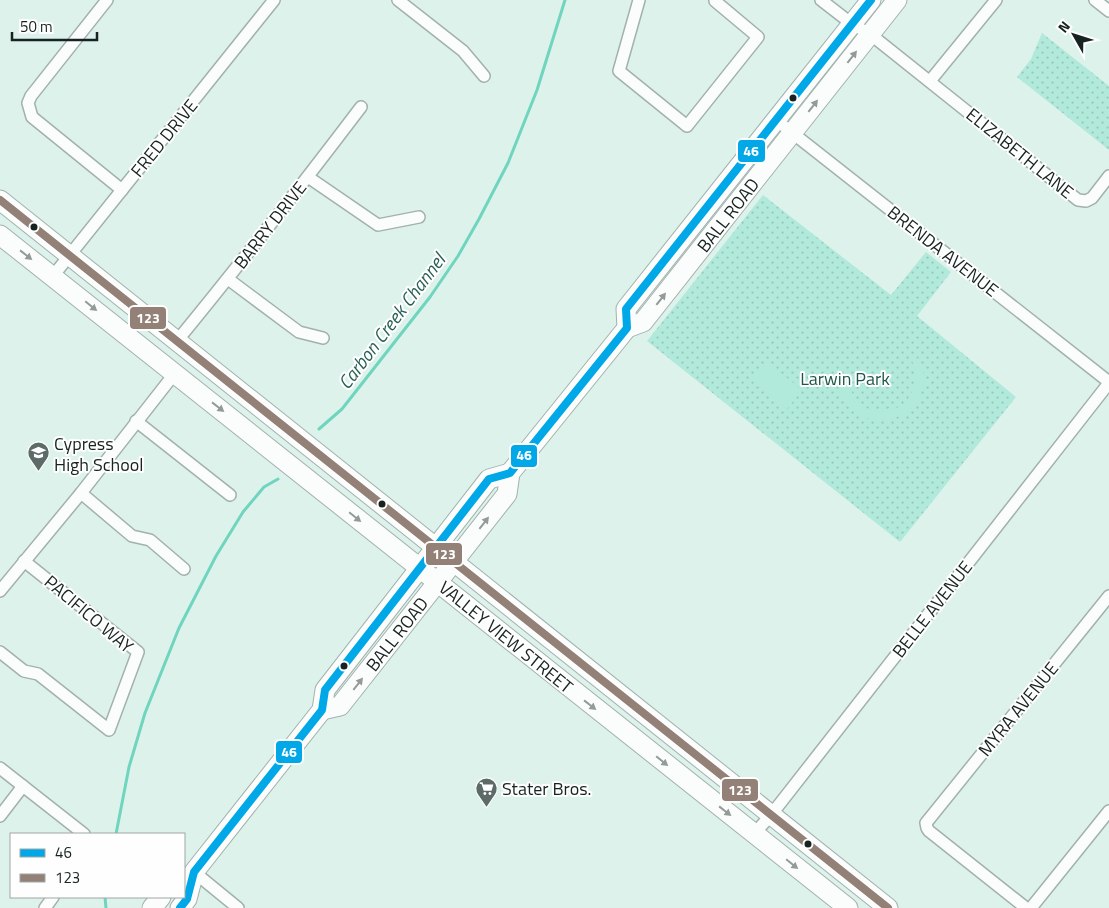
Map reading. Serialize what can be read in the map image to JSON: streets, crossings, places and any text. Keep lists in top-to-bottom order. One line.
{"streets":{"main road":["BALL ROAD","VALLEY VIEW STREET"],"street":["FRED DRIVE","ELIZABETH LANE","BARRY DRIVE","BRENDA AVENUE","BELLE AVENUE","PACIFICO WAY","MYRA AVENUE"]},"crossings":[["FRED DRIVE","VALLEY VIEW STREET"],["ELIZABETH LANE","BALL ROAD"],["BALL ROAD","BRENDA AVENUE"],["BALL ROAD","VALLEY VIEW STREET"],["BARRY DRIVE","VALLEY VIEW STREET"],["BRENDA AVENUE","BELLE AVENUE"],["BELLE AVENUE","VALLEY VIEW STREET"]],"water":["Carbon Creek Channel"],"parks":["Larwin Park"],"places":{"school or university":["Cypress High School"],"supermarket":["Stater Bros."]},"lines":["transit line 46","transit line 123"],"legend":["46","123"],"scale_bar":"50 m","north":"top left"}
